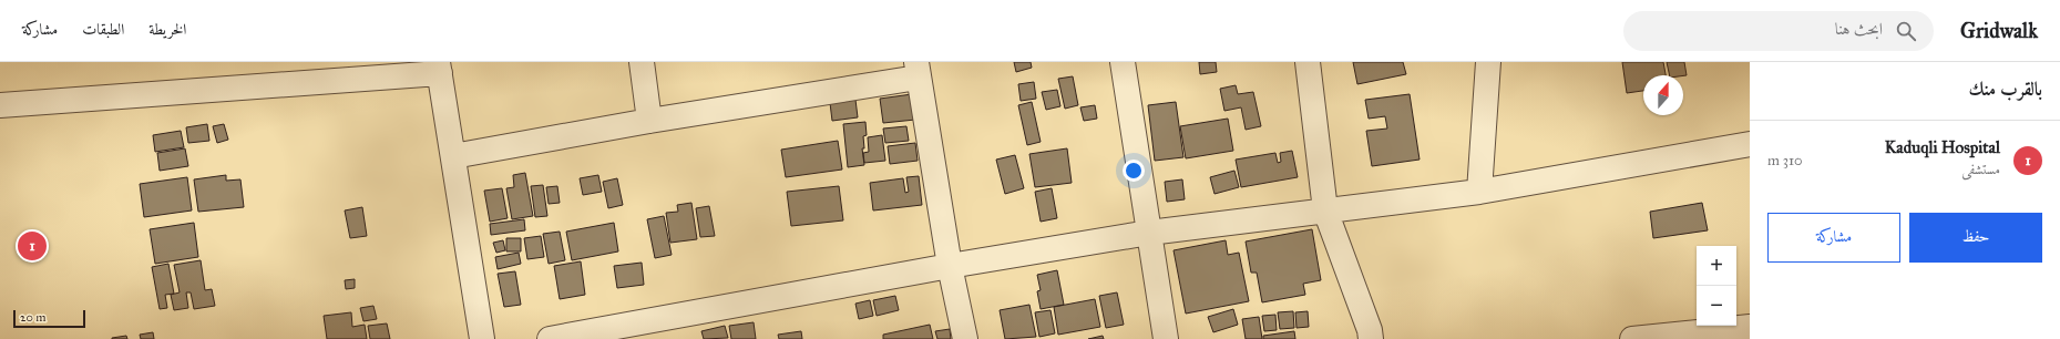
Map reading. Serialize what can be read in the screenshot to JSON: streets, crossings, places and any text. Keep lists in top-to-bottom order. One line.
{"scale_bar":"20 m","north":"top","page":{"header":"Gridwalk","search":"ابحث هنا","nav":["الخريطة","الطبقات","مشاركة"],"heading":"بالقرب منك","list":[{"mark":"1","name":"Kaduqli Hospital","note":"مستشفى","value":"310 m"}],"buttons":["حفظ","مشاركة"],"pins":"1","map_buttons":["+","−"],"scale":"20 m"}}
